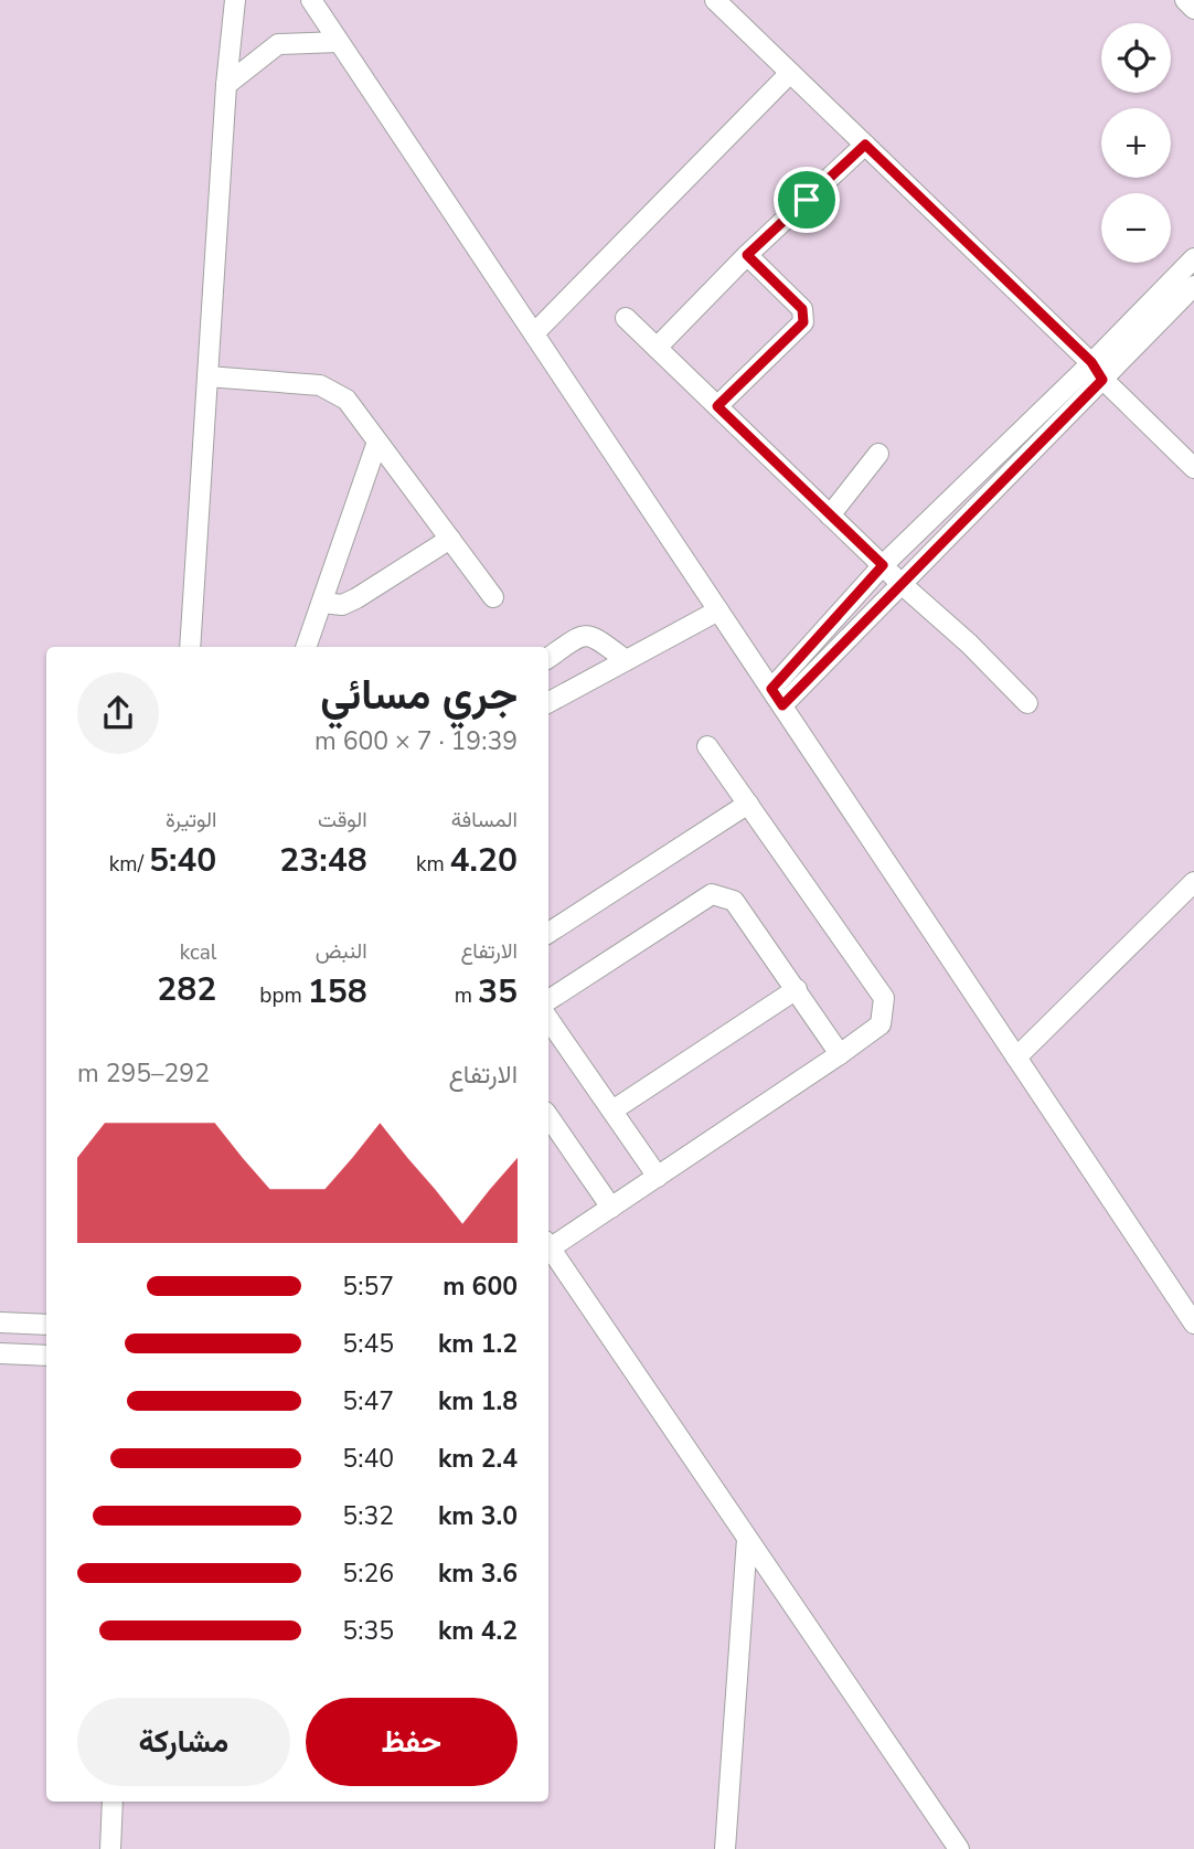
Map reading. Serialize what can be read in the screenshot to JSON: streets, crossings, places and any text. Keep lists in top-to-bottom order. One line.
{"page":{"map_buttons":["+","−"],"heading":["جري مسائي","19:39 · 7 × 600 m"],"stats":[["المسافة","4.20 km"],["الوقت","23:48"],["الوتيرة","5:40 /km"],["الارتفاع","35 m"],["النبض","158 bpm"],["kcal","282"]],"chart":["الارتفاع","292–295 m"],"list":[{"name":"600 m","note":"5:57"},{"name":"1.2 km","note":"5:45"},{"name":"1.8 km","note":"5:47"},{"name":"2.4 km","note":"5:40"},{"name":"3.0 km","note":"5:32"},{"name":"3.6 km","note":"5:26"},{"name":"4.2 km","note":"5:35"}],"buttons":["حفظ","مشاركة"]}}
